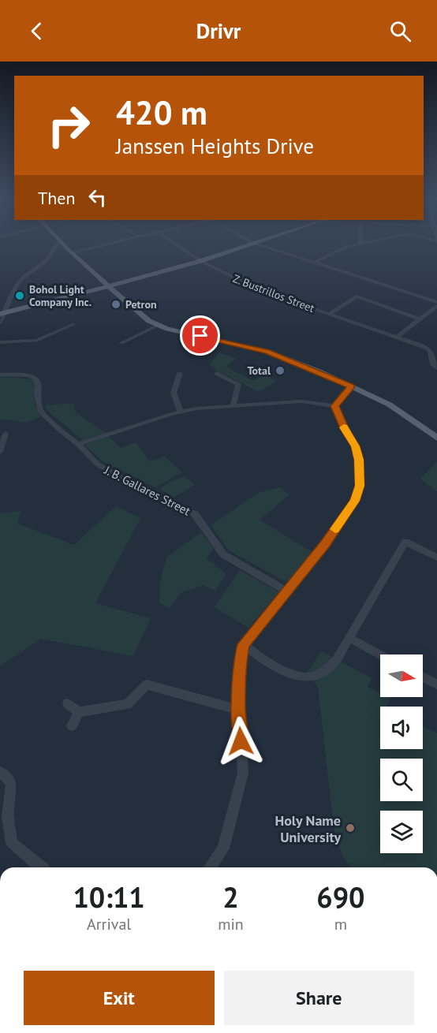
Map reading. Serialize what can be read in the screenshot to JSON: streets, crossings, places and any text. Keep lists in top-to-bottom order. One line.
{"streets":{"street":["Z. Bustrillos Street","J. B. Gallares Street"]},"places":["Bohol Light Company Inc.","Petron","Total","Holy Name University"],"north":"right","page":{"header":"Drivr","turn":["420 m","Janssen Heights Drive"],"then":"Then","eta":["10:11","Arrival","2","min","690","m"],"buttons":["Exit","Share"]}}
